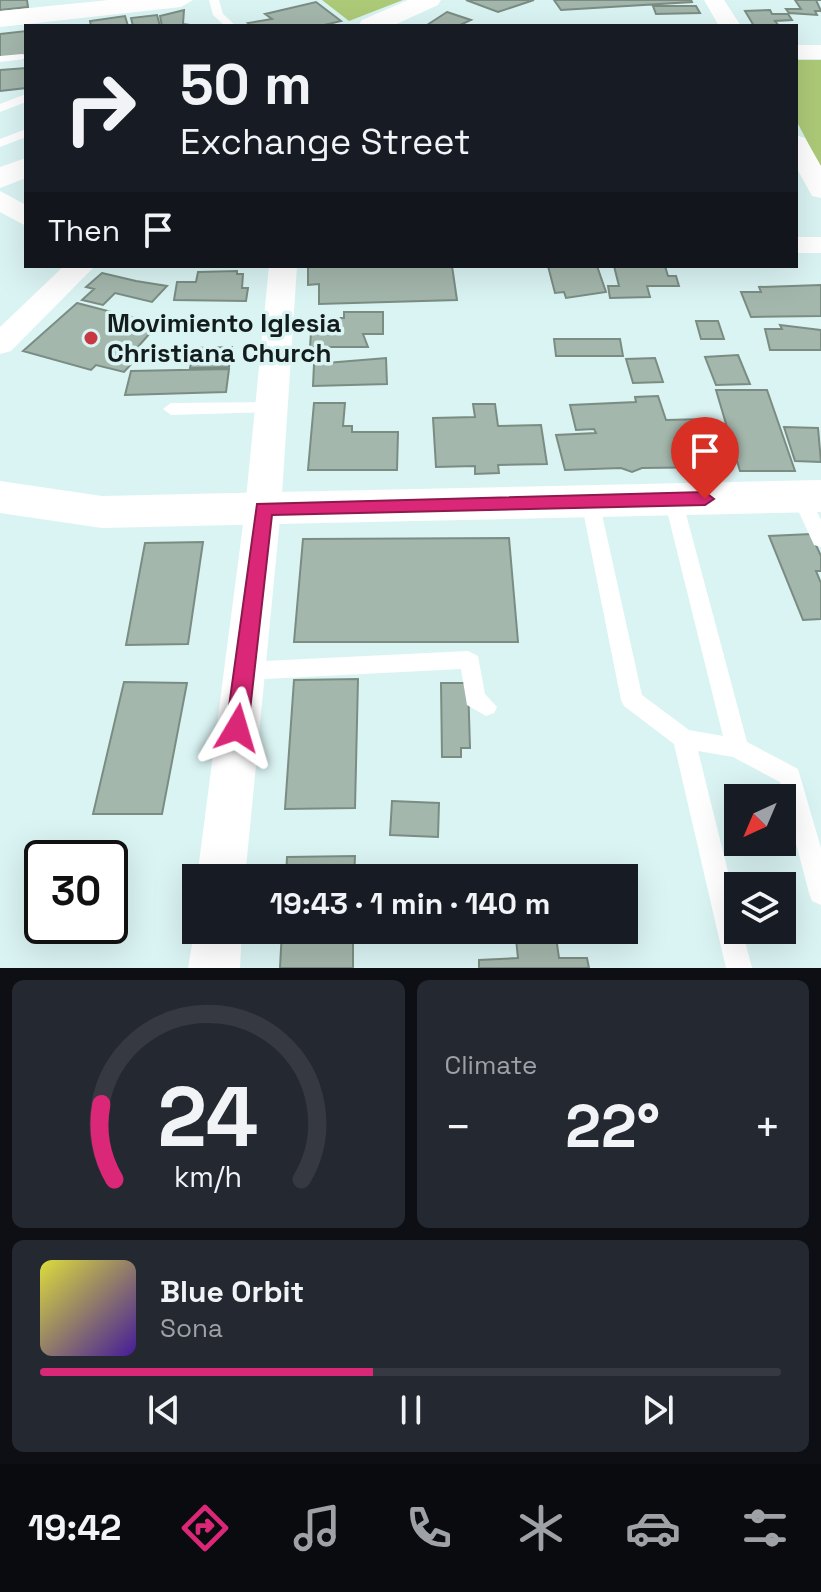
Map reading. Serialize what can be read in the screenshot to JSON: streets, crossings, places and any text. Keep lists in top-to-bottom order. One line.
{"places":["Movimiento Iglesia Christiana Church"],"north":"bottom left","page":{"turn":["50 m","Exchange Street"],"then":"Then","limit":"30","trip":"19:43 · 1 min · 140 m","tile":"Climate","heat":["−","22°","+"],"song":["Blue Orbit","Sona"],"tabs":"19:42","gauge":["24","km/h"]}}
